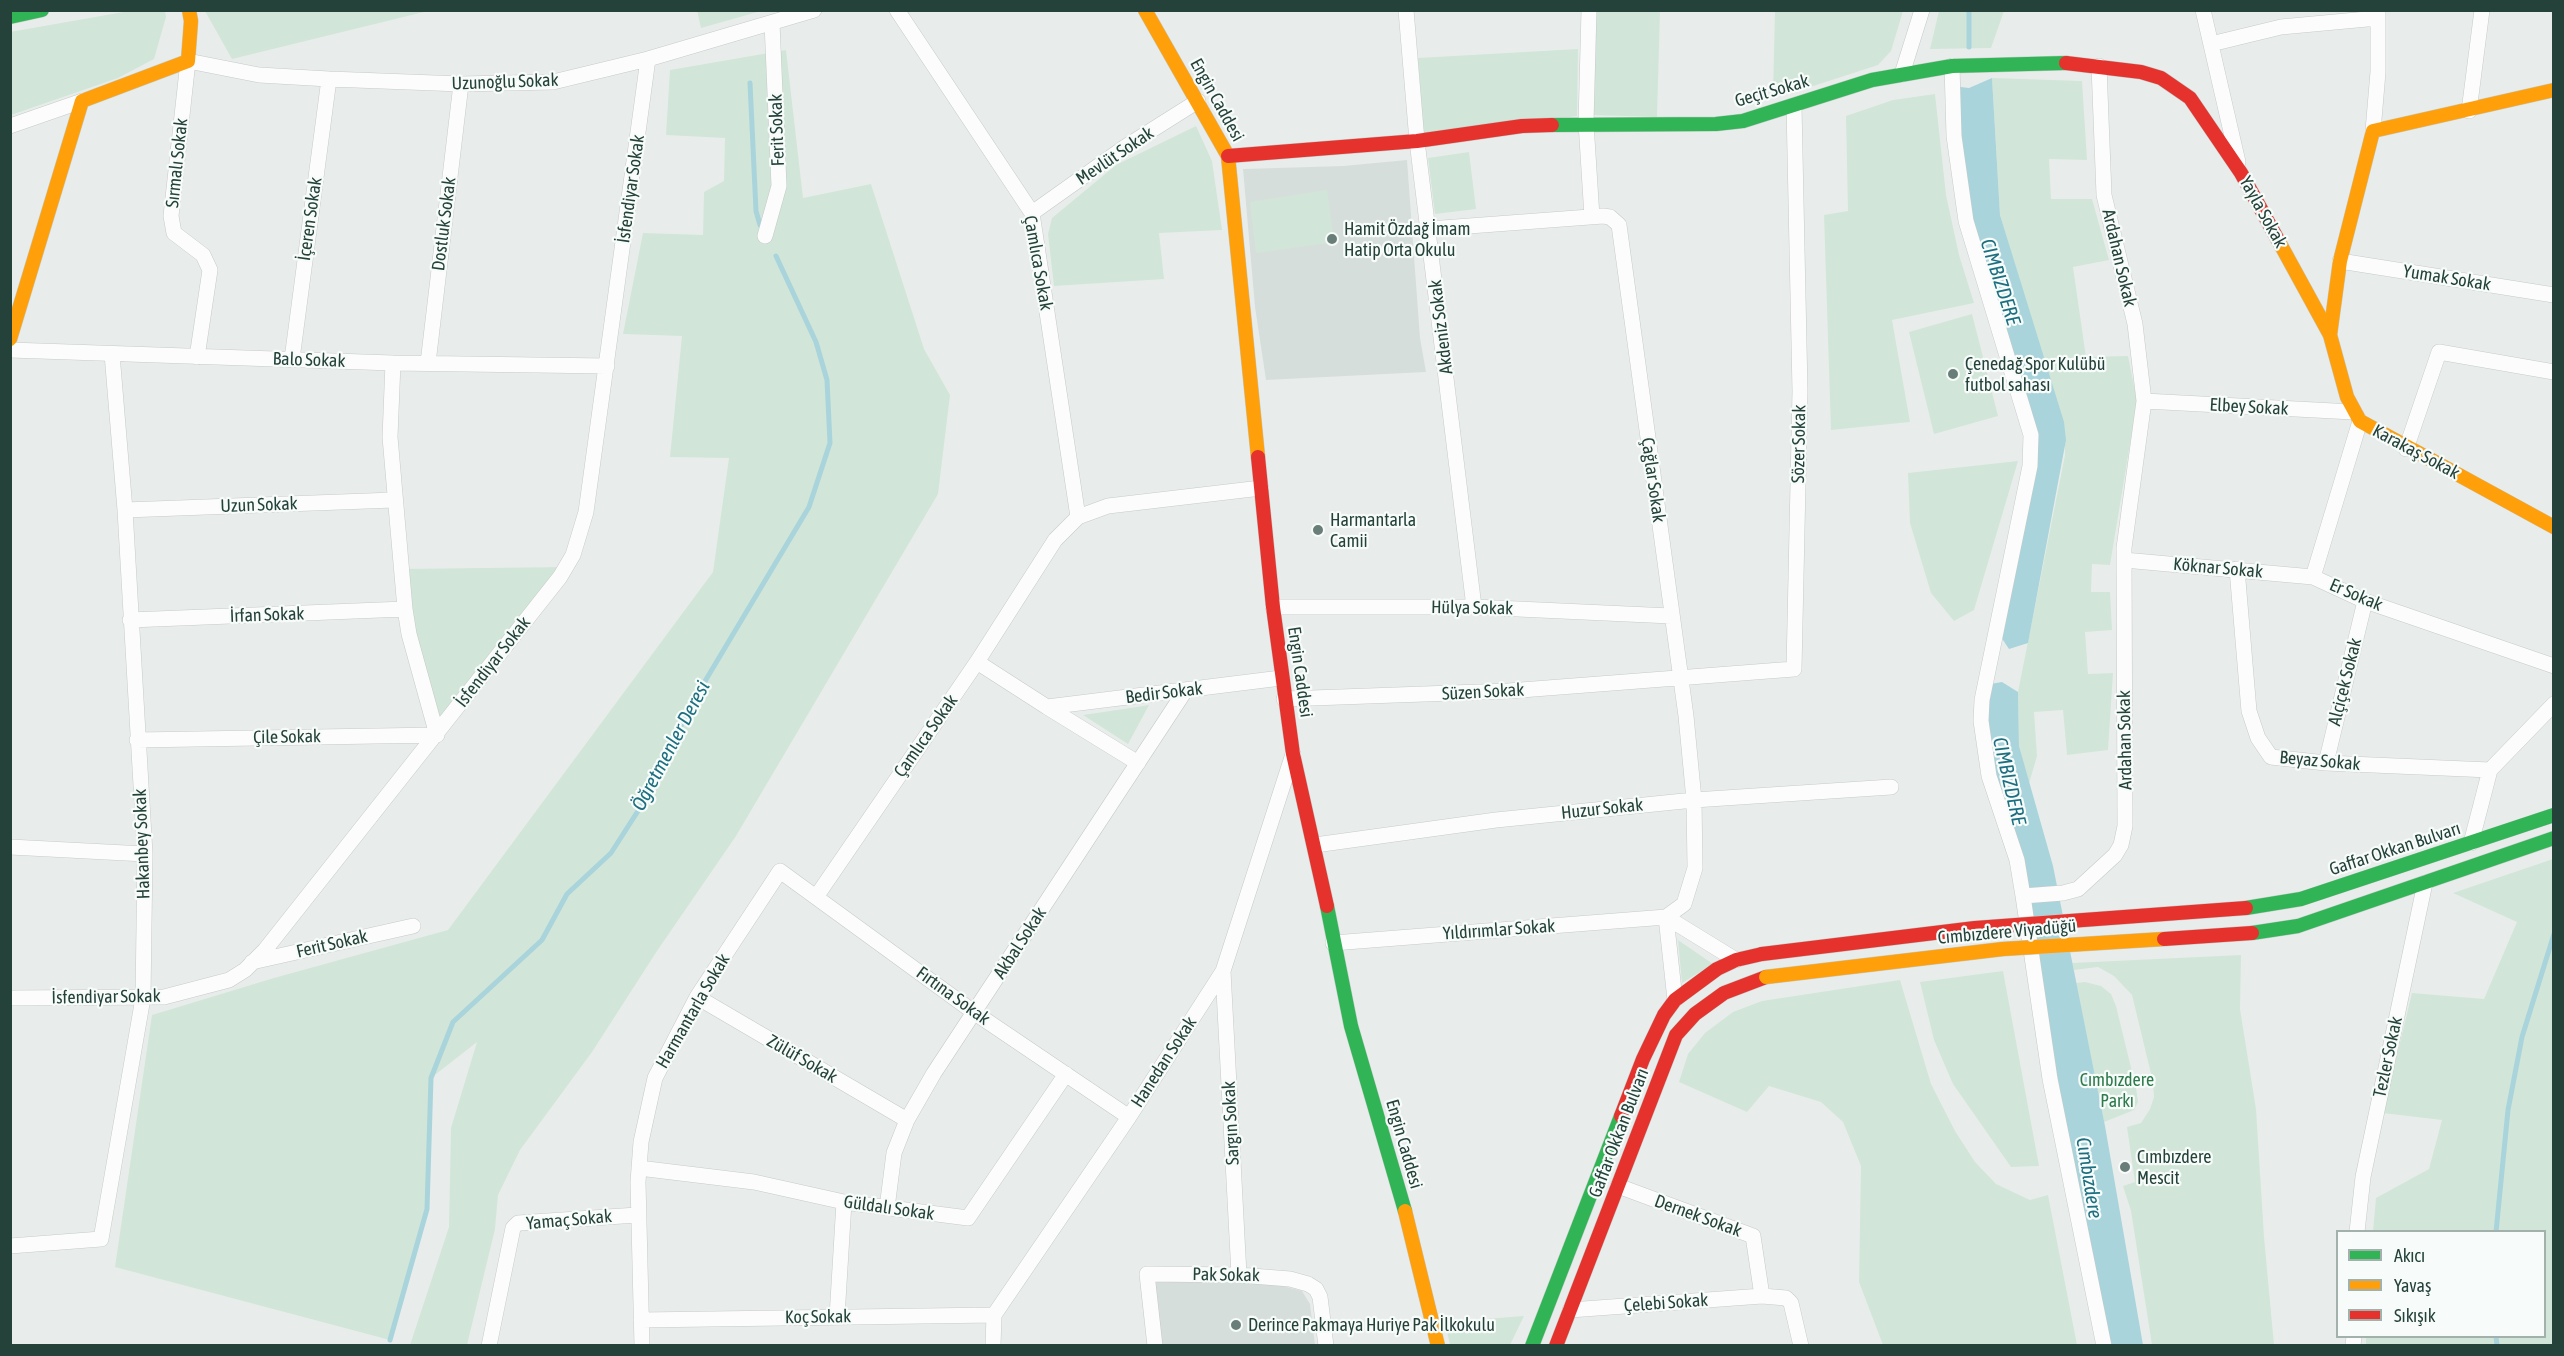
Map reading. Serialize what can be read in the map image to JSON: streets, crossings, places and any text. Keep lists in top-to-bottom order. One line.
{"streets":{"main road":["Geçit Sokak","Engin Caddesi","Yayla Sokak","Karakaş Sokak","Gaffar Okkan Bulvarı","Cımbızdere Viyadüğü"],"street":["Uzunoğlu Sokak","Ferit Sokak","Mevlüt Sokak","Sırmalı Sokak","İsfendiyar Sokak","İçeren Sokak","Dostluk Sokak","Ardahan Sokak","Çamlıca Sokak","Yumak Sokak","Akdeniz Sokak","Balo Sokak","Elbey Sokak","Sözer Sokak","Çağlar Sokak","Uzun Sokak","Köknar Sokak","Er Sokak","Hülya Sokak","İrfan Sokak","Alçiçek Sokak","Süzen Sokak","Bedir Sokak","Çile Sokak","Beyaz Sokak","Huzur Sokak","Hakanbey Sokak","Yıldırımlar Sokak","Akbal Sokak","Fırtına Sokak","Harmantarla Sokak","Tezler Sokak","Zülüf Sokak","Hanedan Sokak","Sargın Sokak","Güldalı Sokak","Dernek Sokak","Yamaç Sokak","Pak Sokak","Çelebi Sokak","Koç Sokak"]},"crossings":[["Uzunoğlu Sokak","Ferit Sokak"],["Uzunoğlu Sokak","Sırmalı Sokak"],["Uzunoğlu Sokak","İsfendiyar Sokak"],["Uzunoğlu Sokak","İçeren Sokak"],["Uzunoğlu Sokak","Dostluk Sokak"],["Geçit Sokak","Engin Caddesi"],["Geçit Sokak","Yayla Sokak"],["Geçit Sokak","Ardahan Sokak"],["Geçit Sokak","Akdeniz Sokak"],["Geçit Sokak","Sözer Sokak"],["Engin Caddesi","Mevlüt Sokak"],["Engin Caddesi","Çamlıca Sokak"],["Engin Caddesi","Hülya Sokak"],["Engin Caddesi","Süzen Sokak"],["Engin Caddesi","Bedir Sokak"],["Engin Caddesi","Huzur Sokak"],["Engin Caddesi","Yıldırımlar Sokak"],["Engin Caddesi","Hanedan Sokak"],["Ferit Sokak","İsfendiyar Sokak"],["Mevlüt Sokak","Çamlıca Sokak"],["Sırmalı Sokak","Balo Sokak"],["İsfendiyar Sokak","Balo Sokak"],["İsfendiyar Sokak","Çile Sokak"],["İsfendiyar Sokak","Hakanbey Sokak"],["Yayla Sokak","Karakaş Sokak"],["İçeren Sokak","Balo Sokak"],["Dostluk Sokak","Balo Sokak"],["Ardahan Sokak","Elbey Sokak"],["Ardahan Sokak","Köknar Sokak"],["Çamlıca Sokak","Fırtına Sokak"],["Akdeniz Sokak","Çağlar Sokak"],["Akdeniz Sokak","Hülya Sokak"],["Balo Sokak","Hakanbey Sokak"],["Elbey Sokak","Karakaş Sokak"],["Elbey Sokak","Er Sokak"],["Sözer Sokak","Çağlar Sokak"],["Sözer Sokak","Süzen Sokak"],["Karakaş Sokak","Er Sokak"],["Çağlar Sokak","Hülya Sokak"],["Çağlar Sokak","Süzen Sokak"],["Çağlar Sokak","Huzur Sokak"],["Çağlar Sokak","Yıldırımlar Sokak"],["Uzun Sokak","Hakanbey Sokak"],["Köknar Sokak","Er Sokak"],["Köknar Sokak","Beyaz Sokak"],["Er Sokak","Alçiçek Sokak"],["İrfan Sokak","Hakanbey Sokak"],["Alçiçek Sokak","Beyaz Sokak"],["Bedir Sokak","Akbal Sokak"],["Çile Sokak","Hakanbey Sokak"],["Gaffar Okkan Bulvarı","Cımbızdere Viyadüğü"],["Gaffar Okkan Bulvarı","Dernek Sokak"],["Gaffar Okkan Bulvarı","Çelebi Sokak"],["Cımbızdere Viyadüğü","Tezler Sokak"],["Akbal Sokak","Fırtına Sokak"],["Akbal Sokak","Zülüf Sokak"],["Akbal Sokak","Güldalı Sokak"],["Fırtına Sokak","Harmantarla Sokak"],["Fırtına Sokak","Hanedan Sokak"],["Fırtına Sokak","Güldalı Sokak"],["Harmantarla Sokak","Zülüf Sokak"],["Harmantarla Sokak","Güldalı Sokak"],["Harmantarla Sokak","Yamaç Sokak"],["Harmantarla Sokak","Koç Sokak"],["Hanedan Sokak","Sargın Sokak"],["Hanedan Sokak","Koç Sokak"],["Sargın Sokak","Pak Sokak"],["Dernek Sokak","Çelebi Sokak"]],"water":["CIMBIZDERE","Öğretmenler Deresi","Cımbızdere"],"parks":["Cımbızdere Parkı"],"places":["Hamit Özdağ İmam Hatip Orta Okulu","Çenedağ Spor Kulübü futbol sahası","Harmantarla Camii","Cımbızdere Mescit","Derince Pakmaya Huriye Pak İlkokulu"],"legend":["Akıcı","Yavaş","Sıkışık"]}
